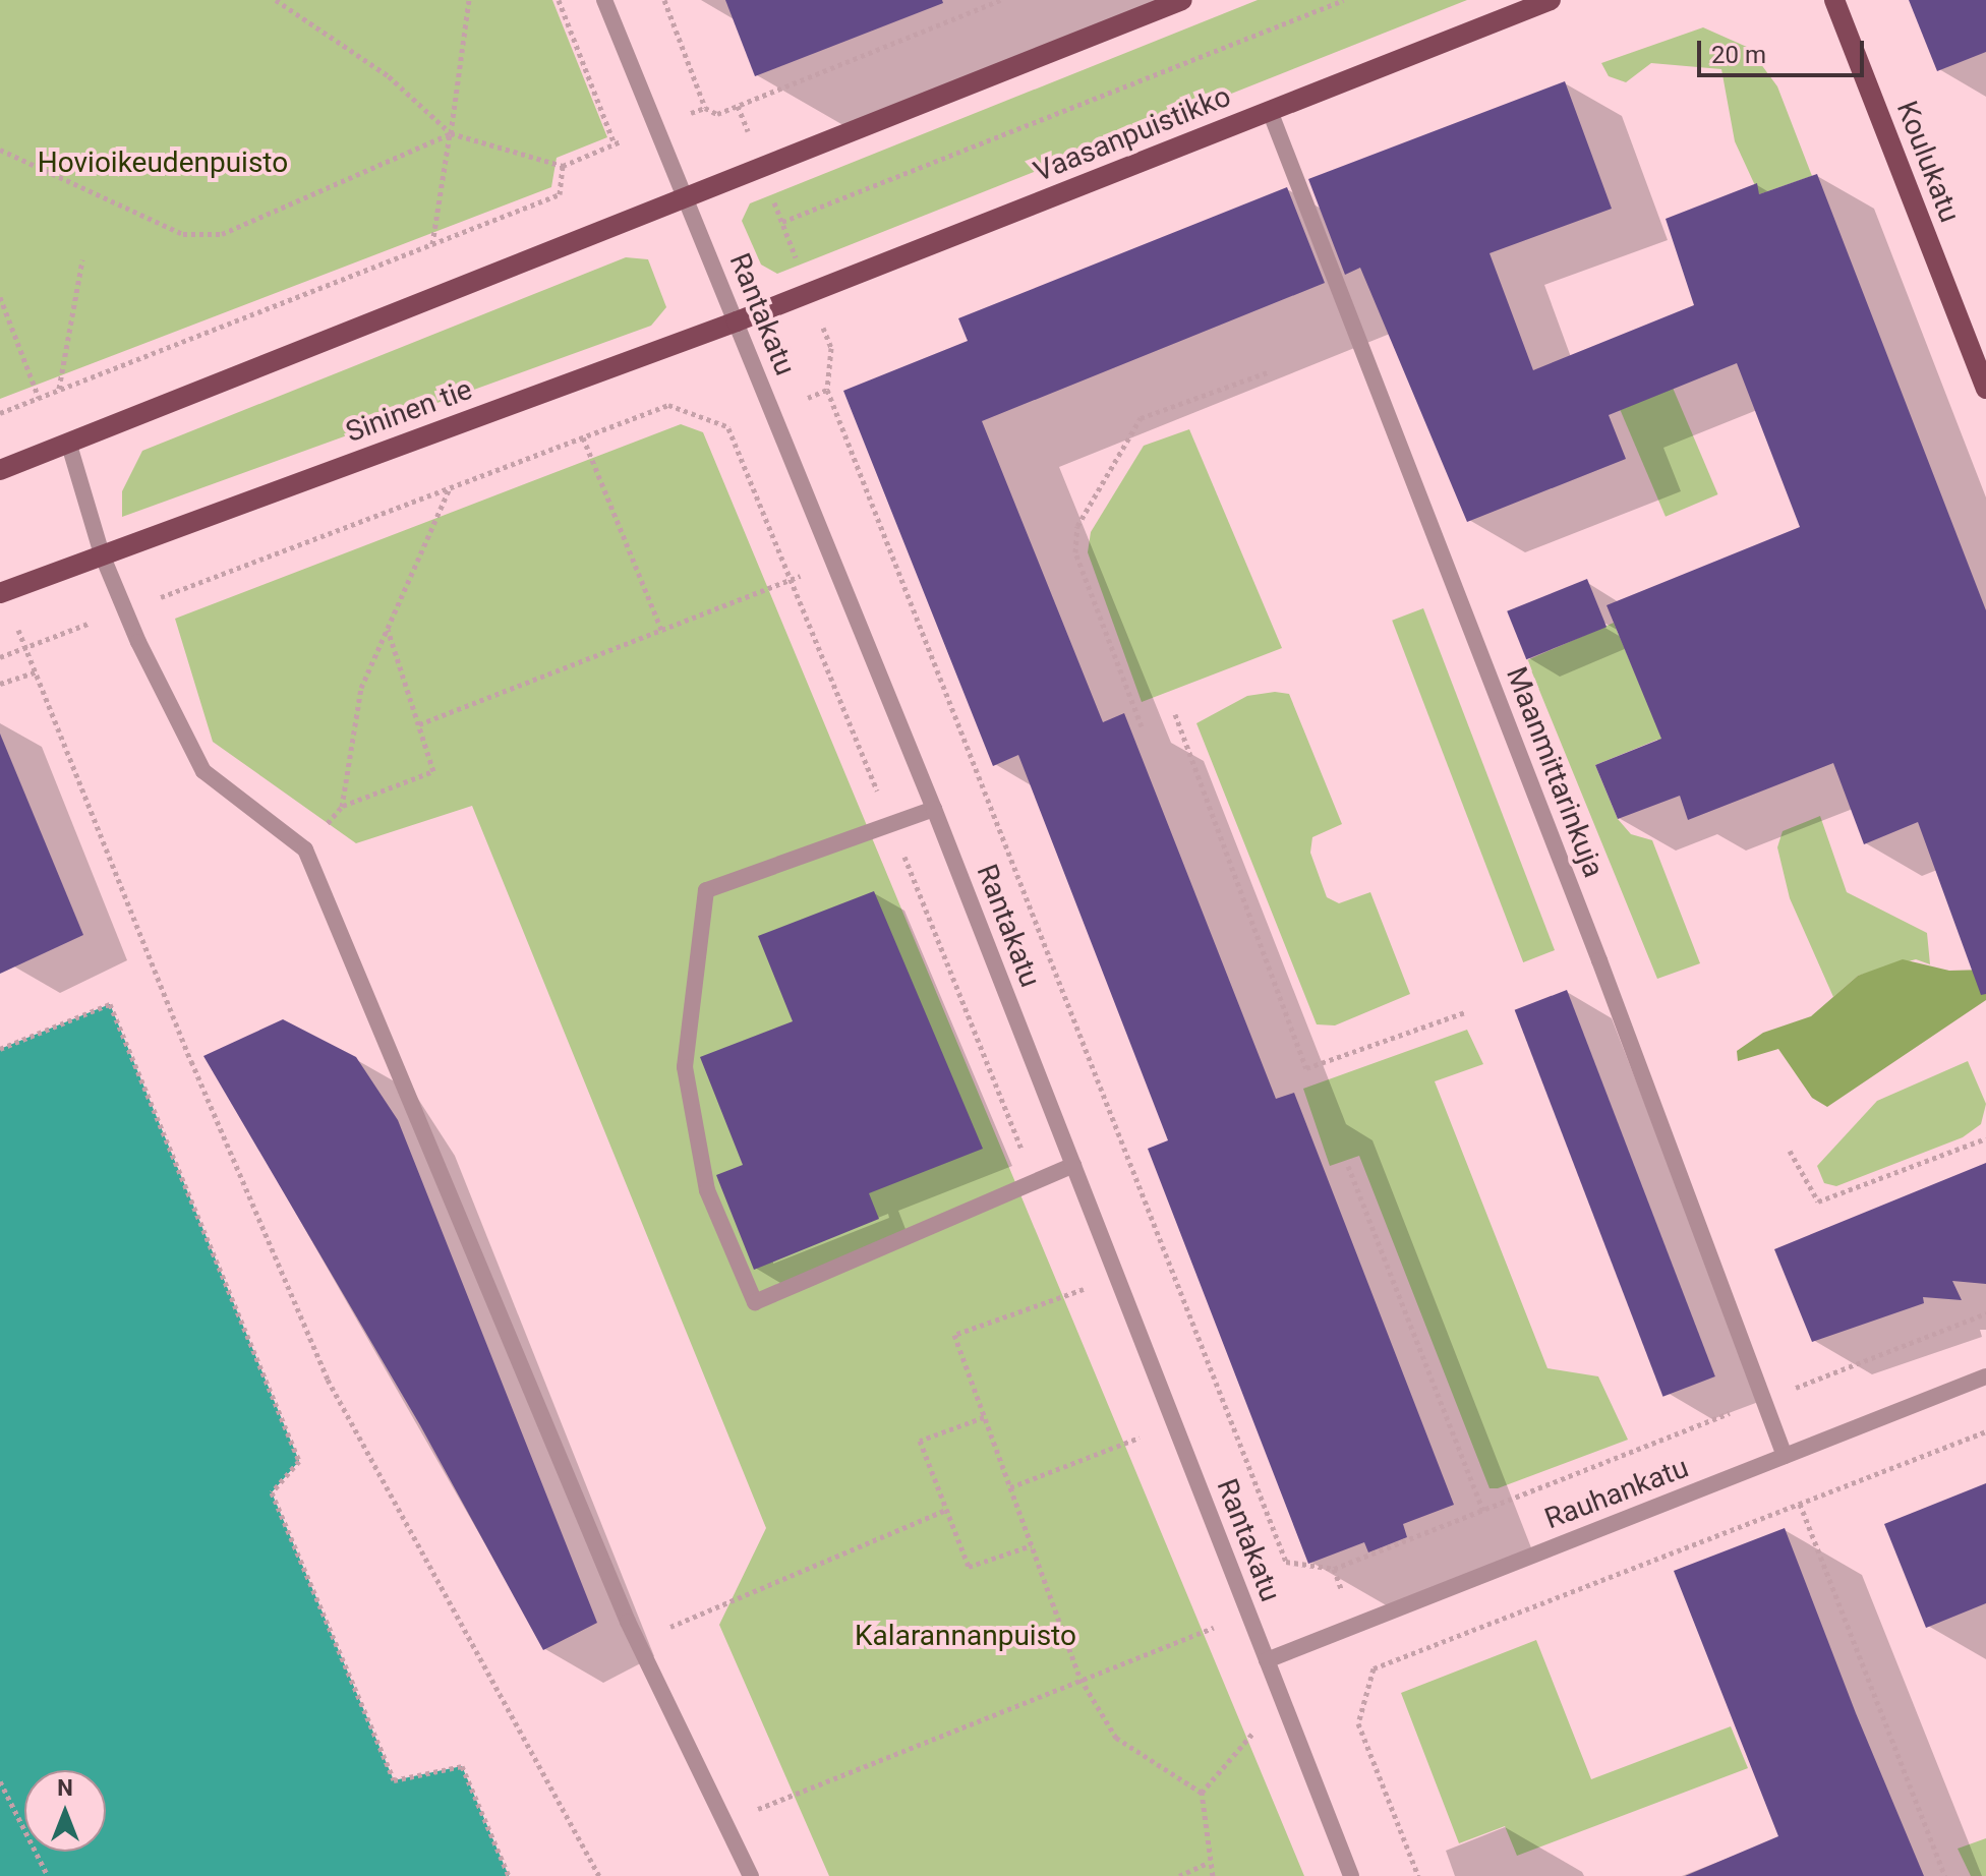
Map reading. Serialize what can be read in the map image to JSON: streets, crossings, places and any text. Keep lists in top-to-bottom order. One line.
{"streets":{"main road":["Vaasanpuistikko","Koulukatu","Sininen tie"],"street":["Rantakatu","Maanmittarinkuja","Rauhankatu"]},"crossings":[["Vaasanpuistikko","Rantakatu"],["Vaasanpuistikko","Sininen tie"],["Vaasanpuistikko","Maanmittarinkuja"],["Rantakatu","Sininen tie"],["Rantakatu","Rauhankatu"],["Maanmittarinkuja","Rauhankatu"]],"parks":["Hovioikeudenpuisto","Kalarannanpuisto"],"scale_bar":"20 m","north":"top"}
